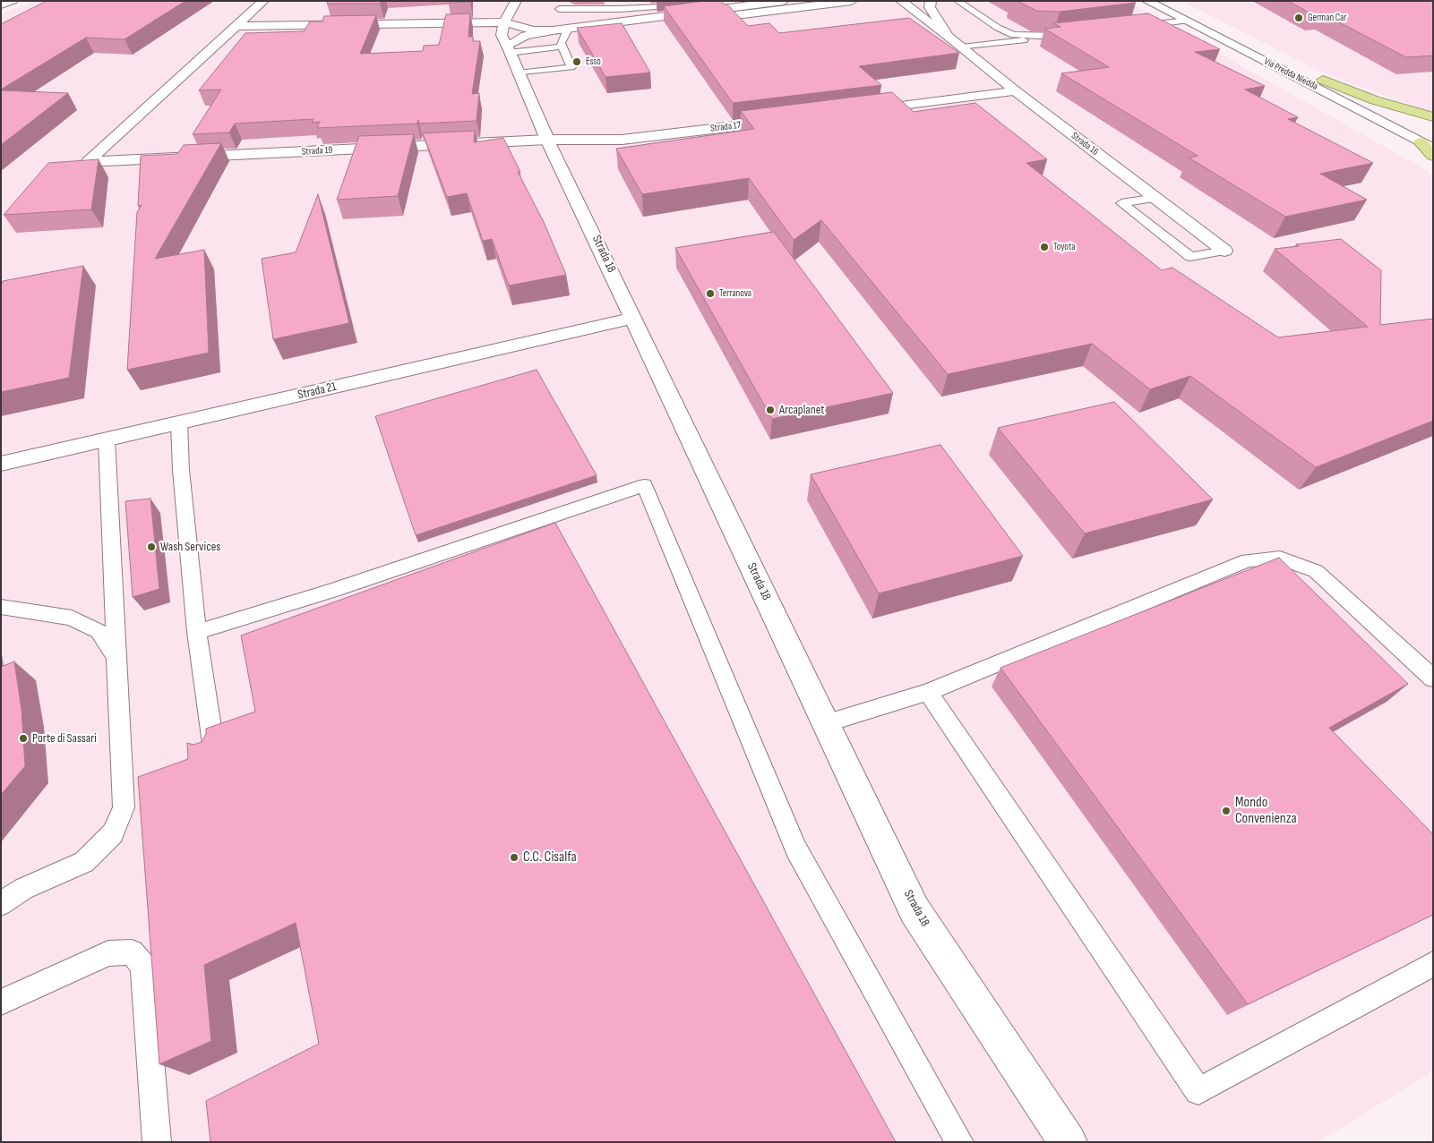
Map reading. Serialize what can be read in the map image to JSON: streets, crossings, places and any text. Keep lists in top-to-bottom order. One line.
{"streets":{"street":["Via Predda Niedda","Strada 17","Strada 16","Strada 19","Strada 18","Strada 21"]},"crossings":[["Strada 17","Strada 19"],["Strada 17","Strada 18"],["Strada 19","Strada 18"],["Strada 18","Strada 21"]],"places":["German Car","Esso","Toyota","Terranova","Arcaplanet","Wash Services","Porte di Sassari","Mondo Convenienza","C.C. Cisalfa"]}
